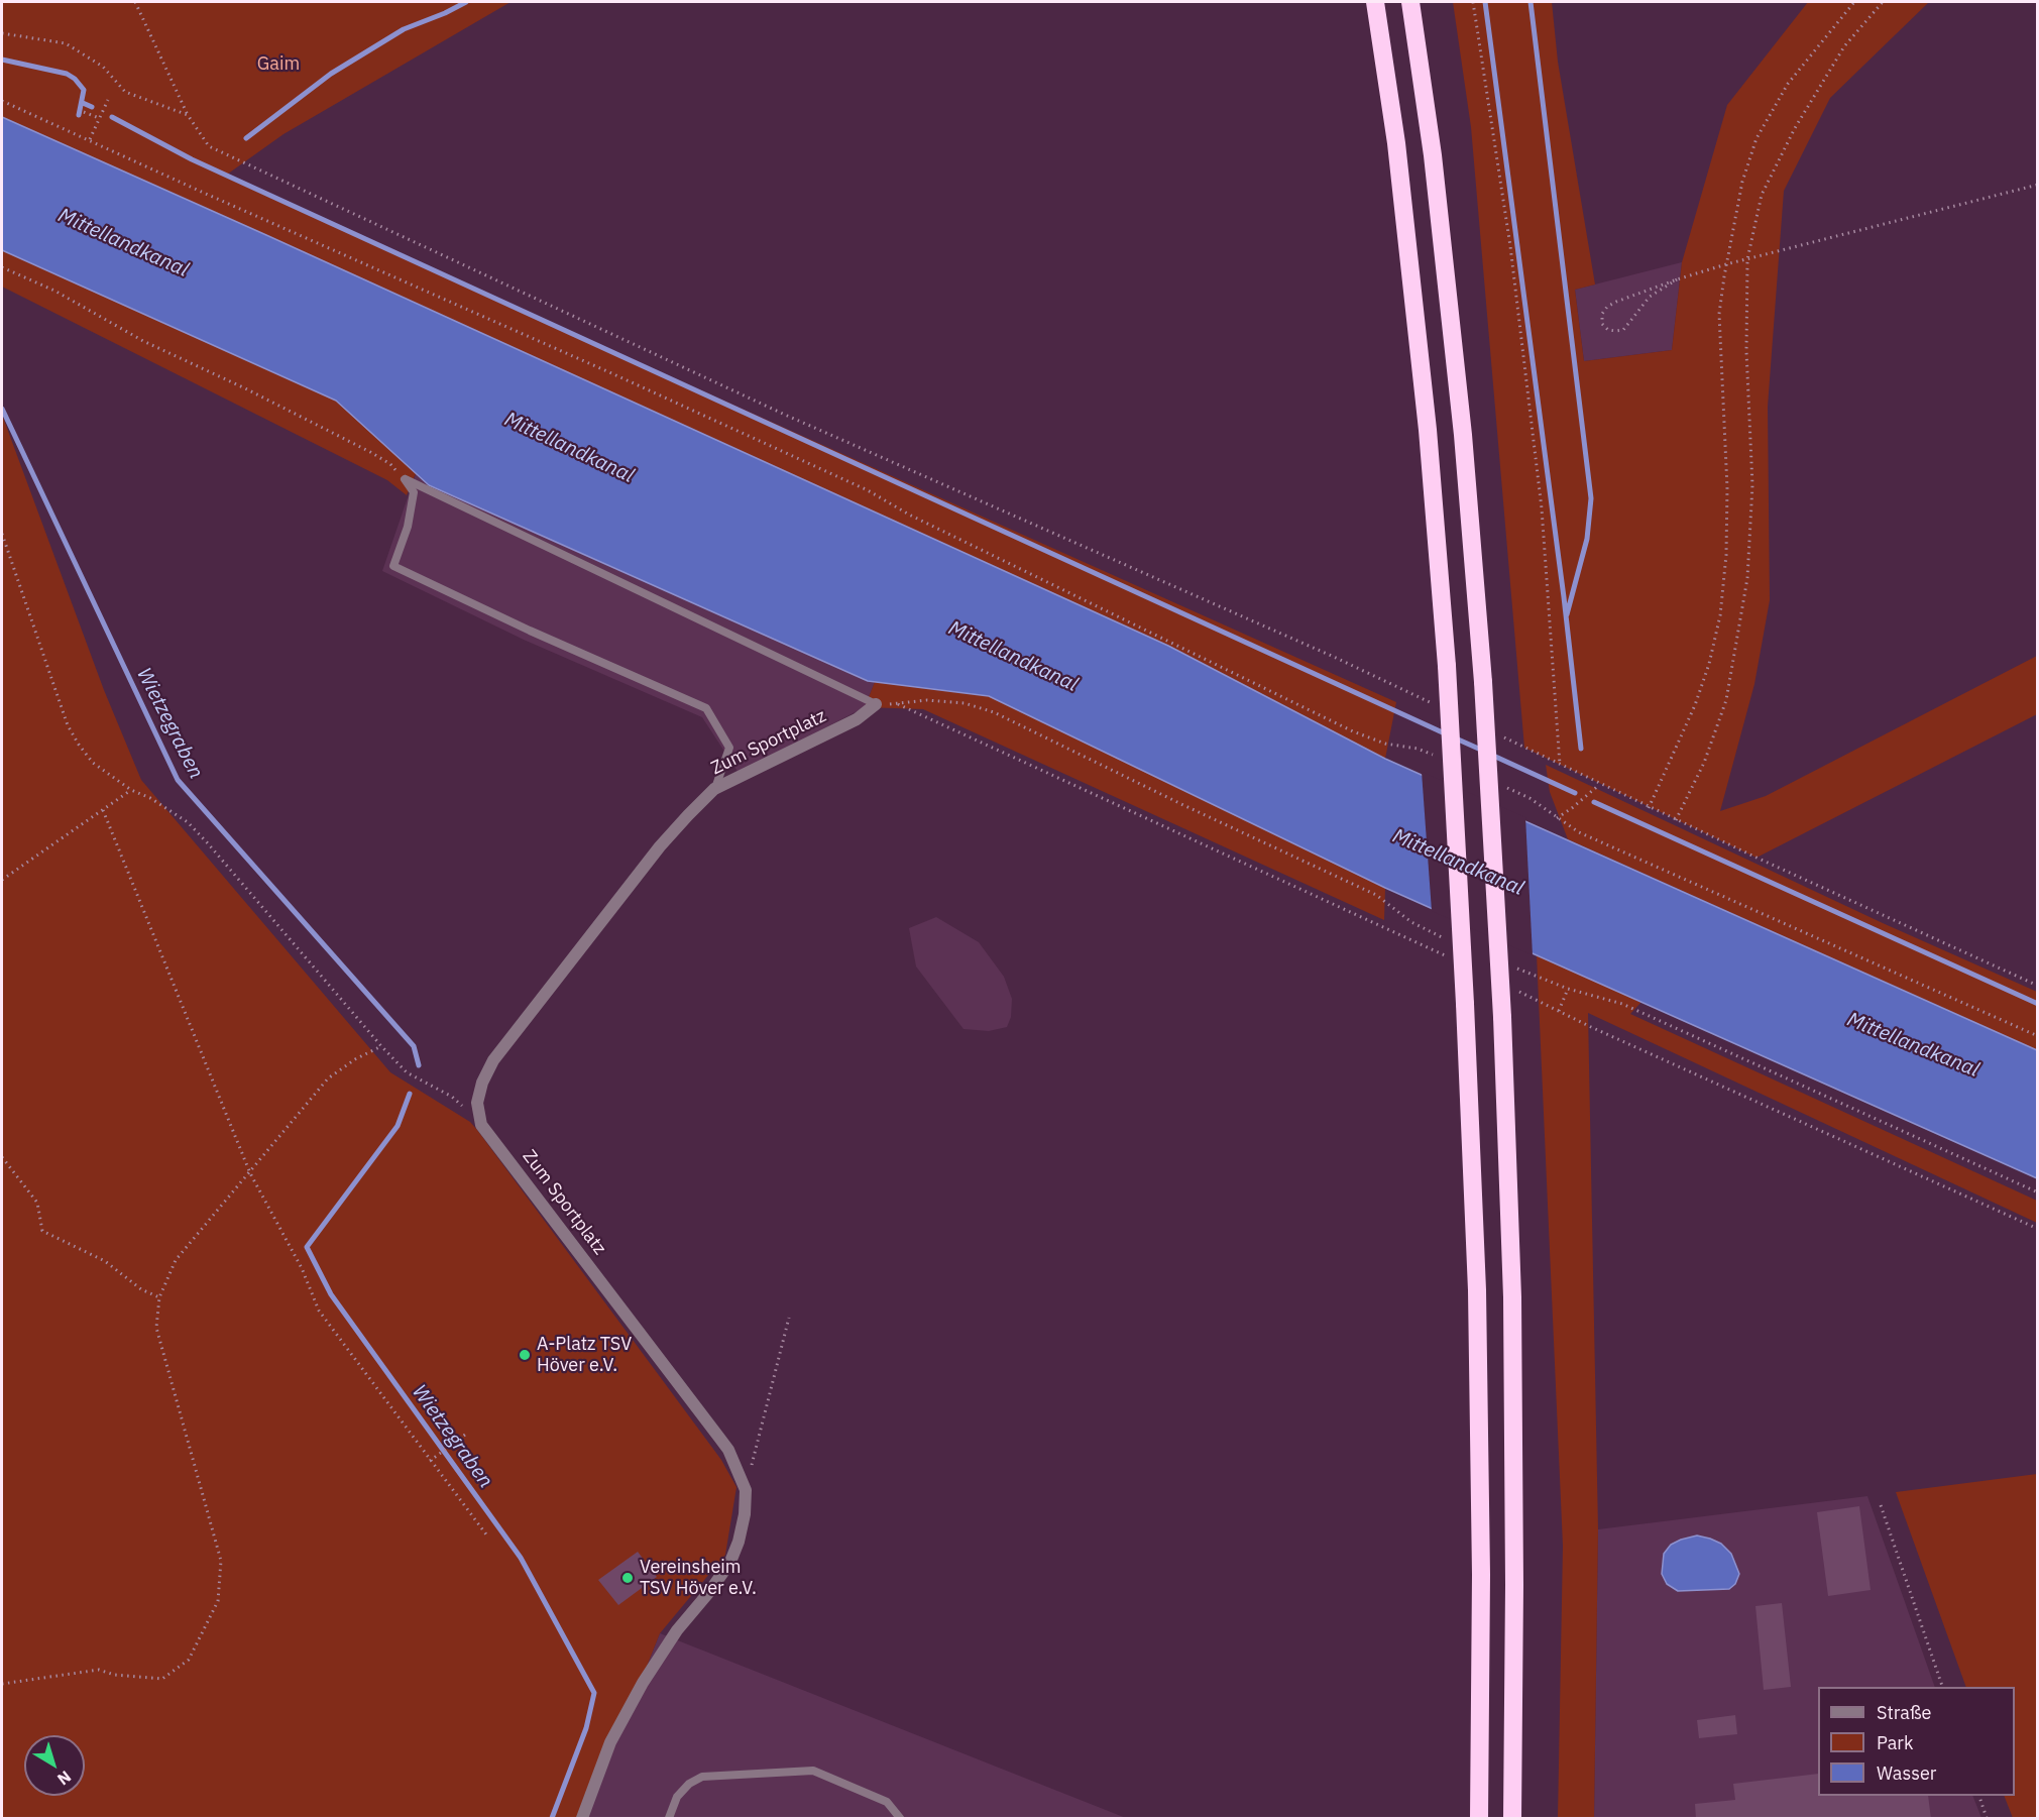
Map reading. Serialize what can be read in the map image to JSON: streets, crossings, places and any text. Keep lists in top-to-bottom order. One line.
{"streets":{"street":["Zum Sportplatz"]},"water":["Mittellandkanal","Wietzegraben"],"parks":["Gaim"],"places":["A-Platz TSV Höver e.V.","Vereinsheim TSV Höver e.V."],"legend":["Straße","Park","Wasser"],"north":"bottom right"}
